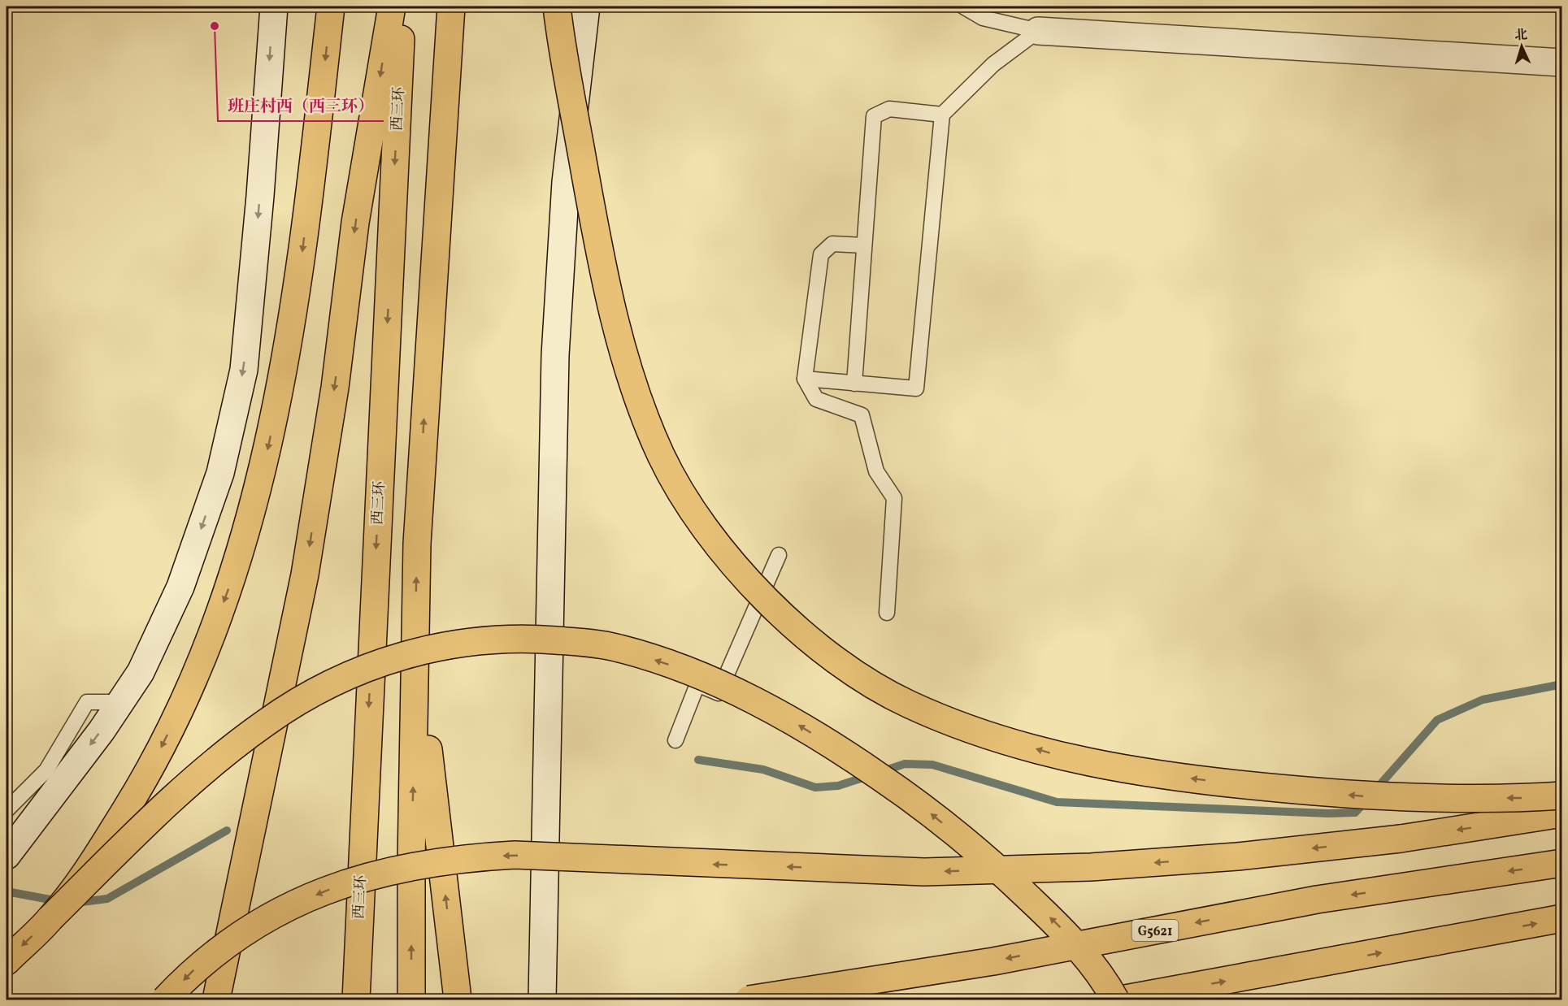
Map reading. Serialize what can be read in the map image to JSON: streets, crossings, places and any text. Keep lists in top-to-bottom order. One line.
{"streets":{"highway":["西三环","G5621"]},"places":["班庄村西（西三环）"],"north":"top"}
